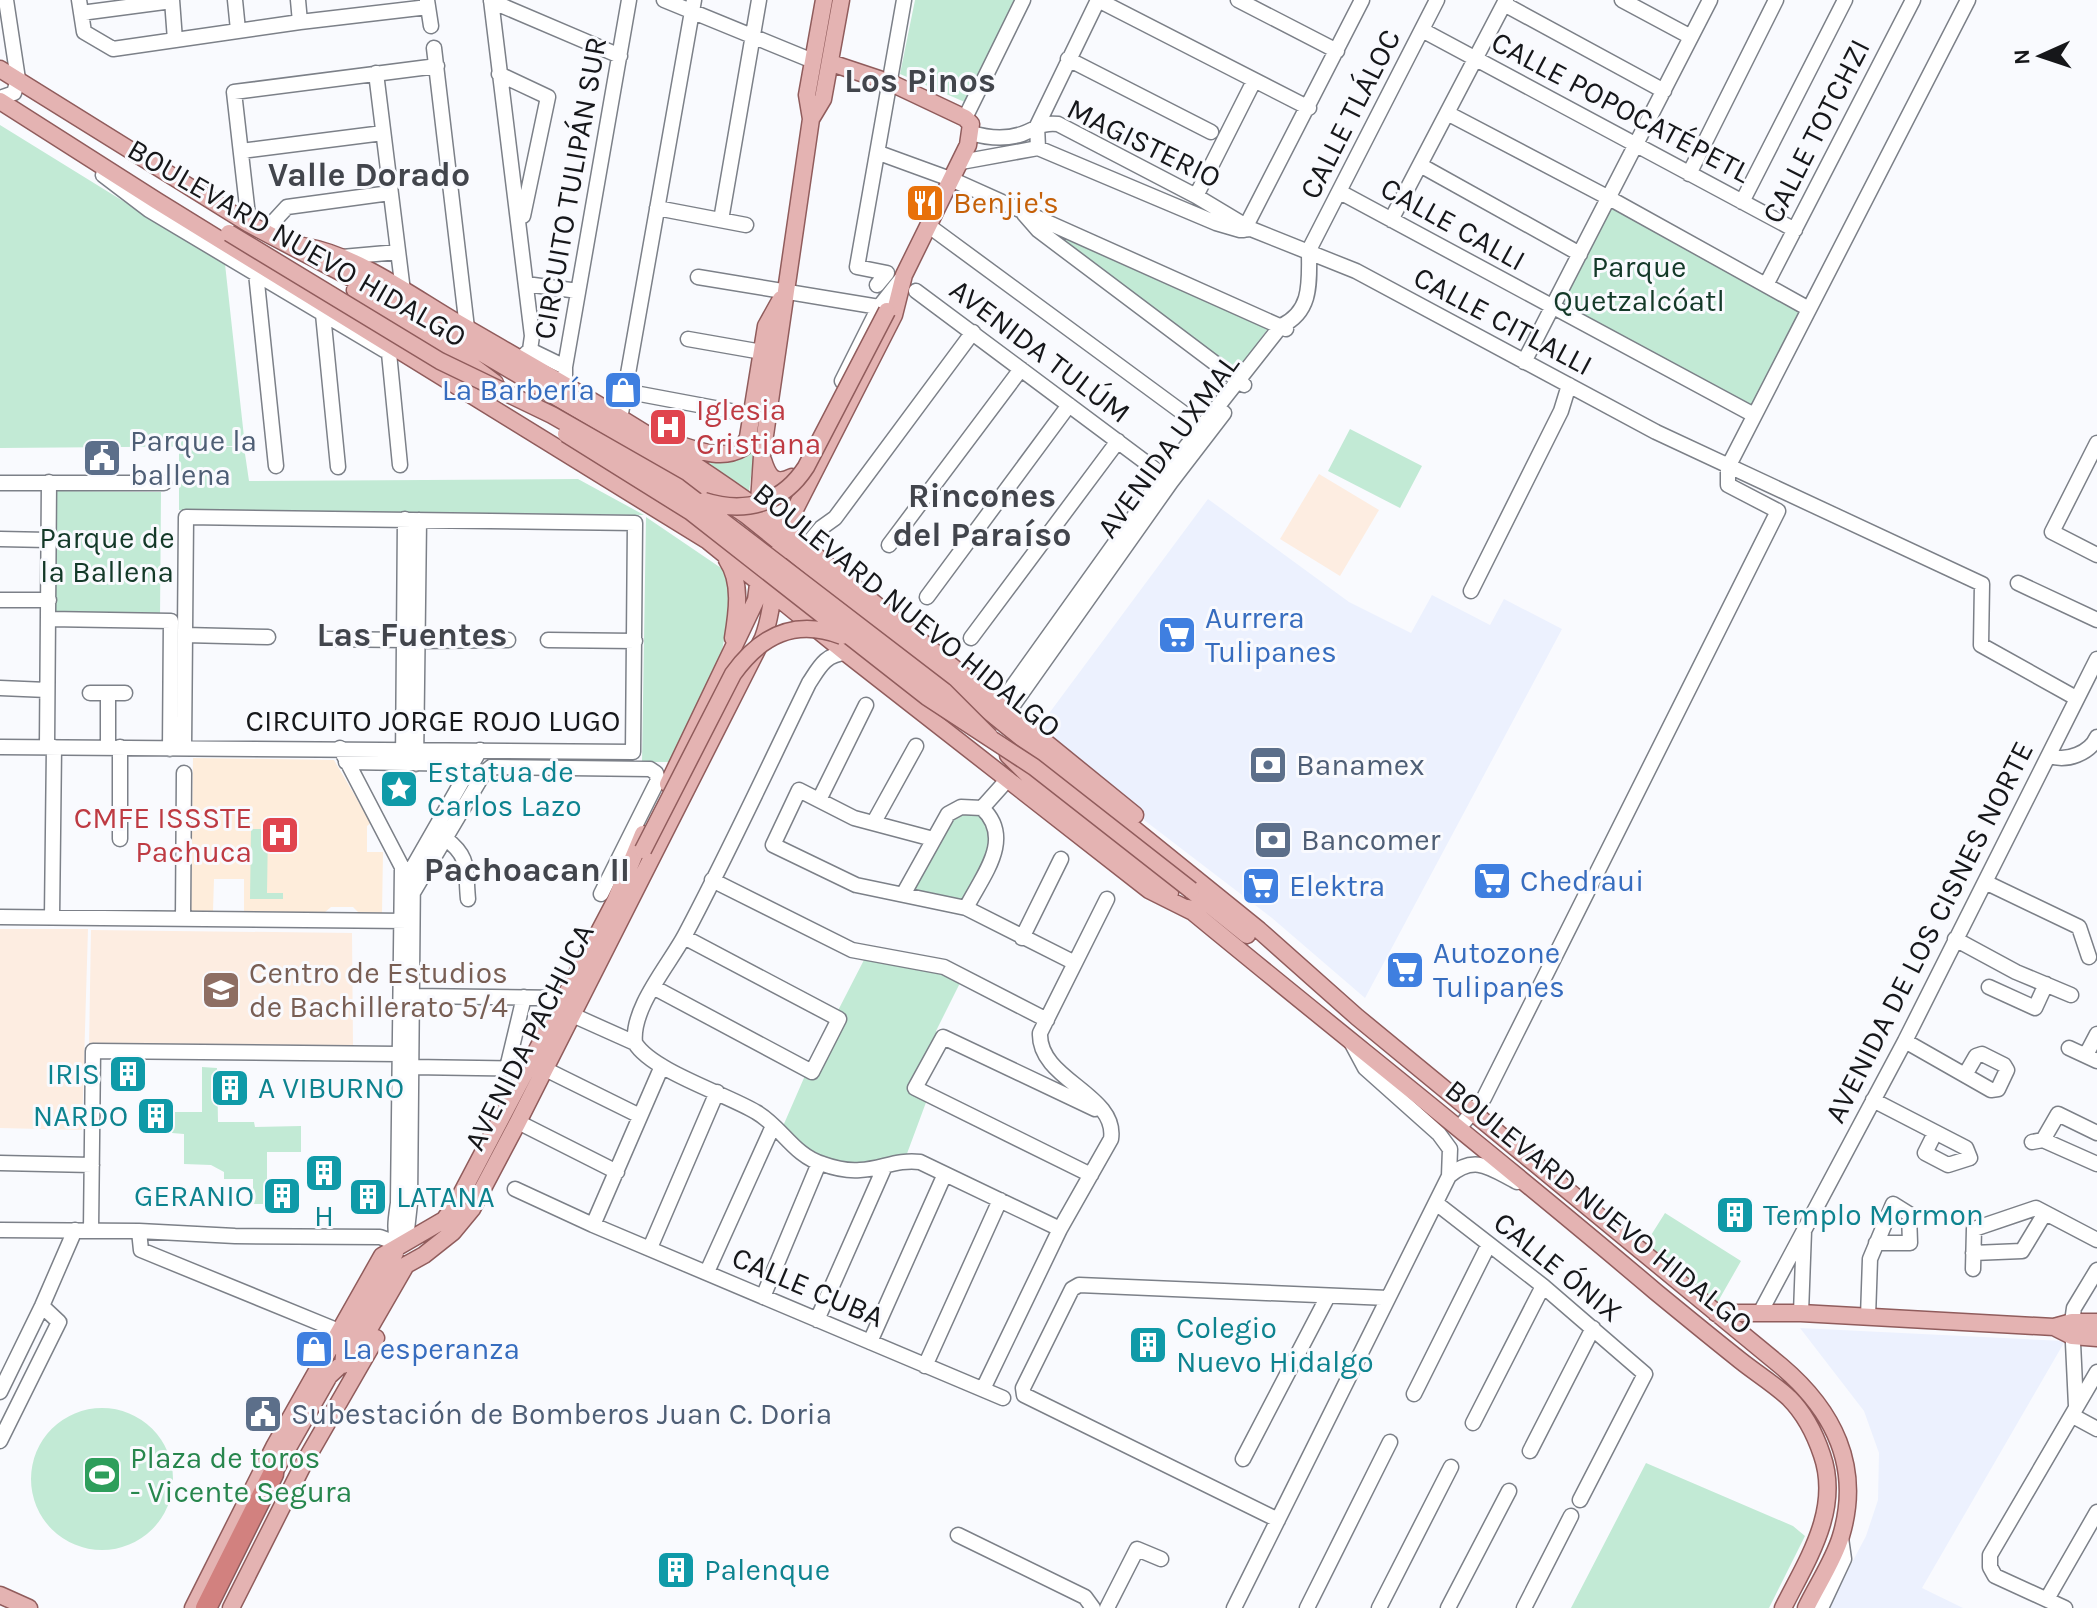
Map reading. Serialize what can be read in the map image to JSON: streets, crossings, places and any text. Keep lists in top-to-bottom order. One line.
{"streets":{"main road":["BOULEVARD NUEVO HIDALGO","AVENIDA PACHUCA"],"street":["CALLE POPOCATÉPETL","CALLE TLÁLOC","CALLE TOTCHZI","MAGISTERIO","CIRCUITO TULIPÁN SUR","CALLE CALLI","CALLE CITLALLI","AVENIDA TULÚM","AVENIDA UXMAL","CIRCUITO JORGE ROJO LUGO","AVENIDA DE LOS CISNES NORTE","CALLE ÓNIX","CALLE CUBA"]},"crossings":[["CALLE POPOCATÉPETL","CALLE TLÁLOC"],["CALLE POPOCATÉPETL","CALLE TOTCHZI"],["CALLE TLÁLOC","CALLE CALLI"],["CALLE TLÁLOC","CALLE CITLALLI"],["CALLE TLÁLOC","AVENIDA UXMAL"],["MAGISTERIO","CALLE CITLALLI"],["BOULEVARD NUEVO HIDALGO","AVENIDA PACHUCA"],["CALLE CITLALLI","AVENIDA UXMAL"],["CALLE CITLALLI","AVENIDA DE LOS CISNES NORTE"],["AVENIDA TULÚM","AVENIDA UXMAL"]],"districts":["Los Pinos","Valle Dorado","Rincones del Paraíso","Las Fuentes","Pachoacan II"],"parks":["Parque Quetzalcóatl","Parque de la Ballena"],"places":{"restaurant":["Benjie's"],"shop":["La Barbería","La esperanza"],"hospital":["Iglesia Cristiana","CMFE ISSSTE Pachuca"],"public building":["Parque la ballena","Subestación de Bomberos Juan C. Doria"],"supermarket":["Aurrera Tulipanes","Chedraui","Elektra","Autozone Tulipanes"],"bank":["Banamex","Bancomer"],"place":["Estatua de Carlos Lazo"],"school or university":["Centro de Estudios de Bachillerato 5/4"],"building":["IRIS","A VIBURNO","NARDO","H","GERANIO","LATANA","Templo Mormon","Colegio Nuevo Hidalgo","Palenque"],"sports":["Plaza de toros - Vicente Segura"]},"north":"left"}
